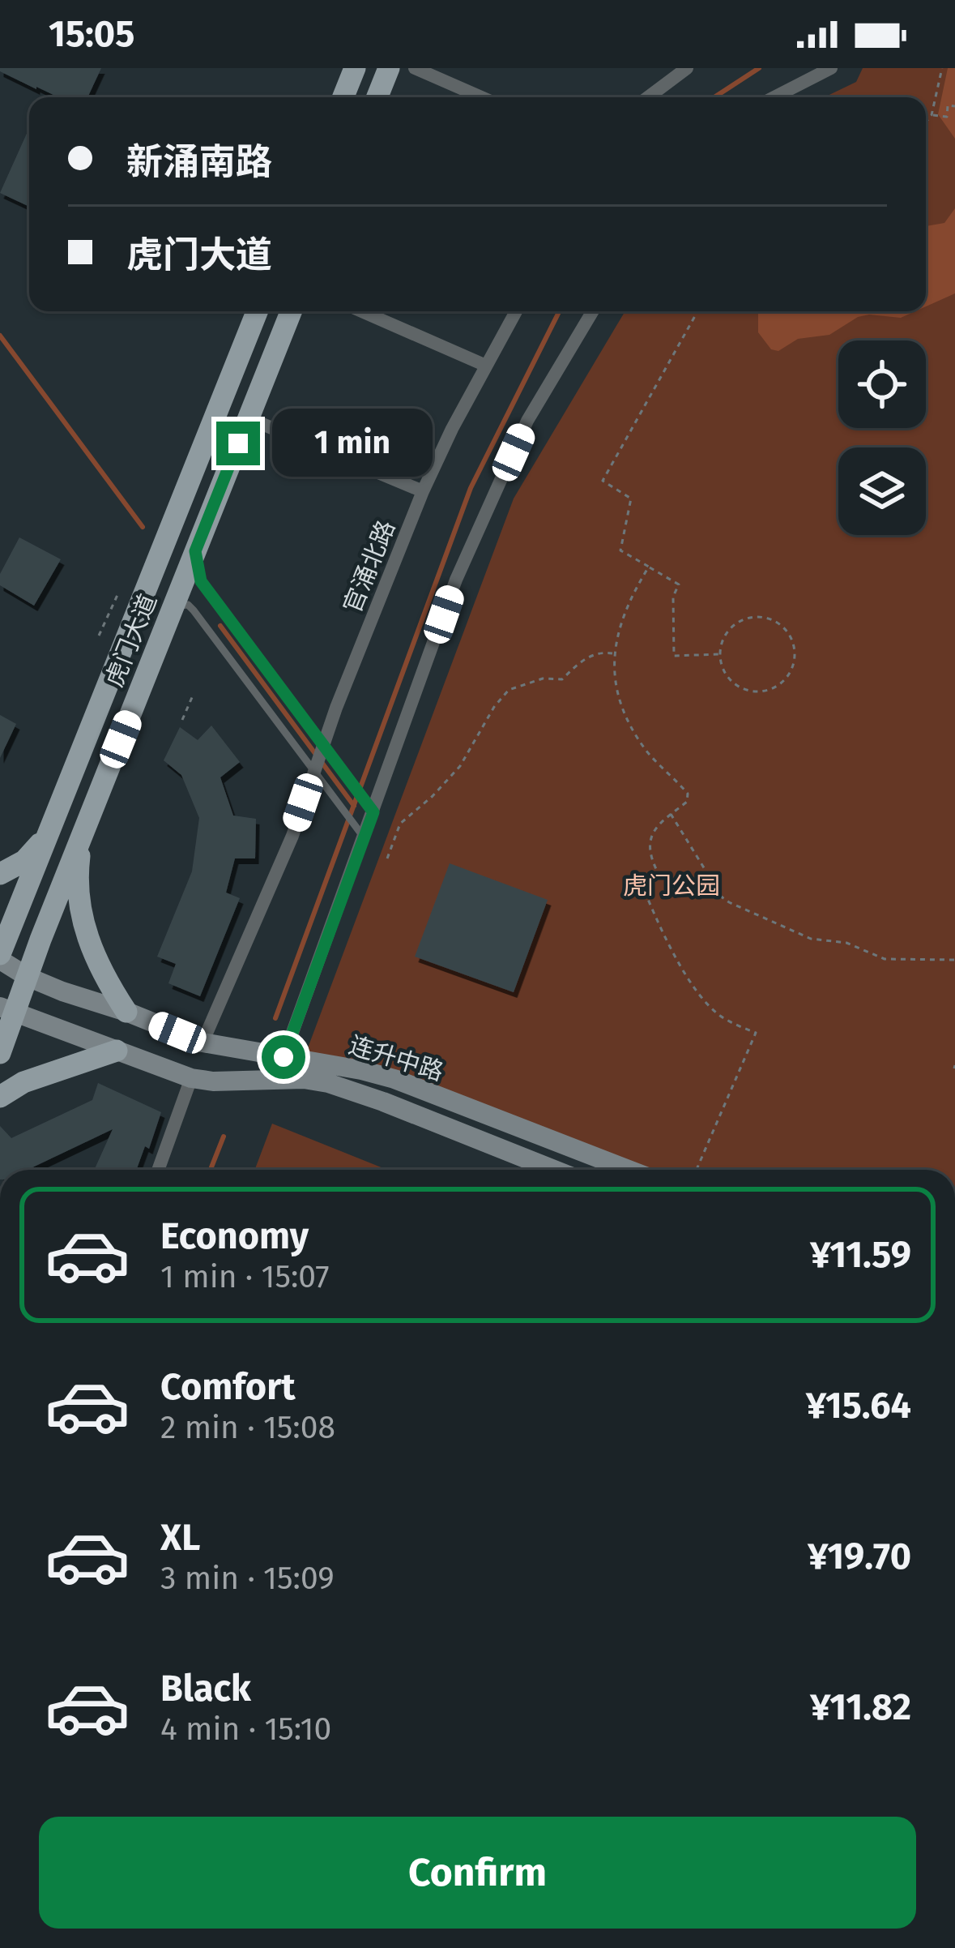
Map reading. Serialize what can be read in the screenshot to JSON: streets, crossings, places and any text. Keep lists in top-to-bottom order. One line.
{"streets":{"main road":["虎门大道","连升中路"],"street":["官涌北路"]},"crossings":[["虎门大道","连升中路"]],"parks":["虎门公园"],"page":{"status":"15:05","banner":["新涌南路","虎门大道"],"bubble":"1 min","list":[{"name":"Economy","note":"1 min · 15:07","value":"¥11.59"},{"name":"Comfort","note":"2 min · 15:08","value":"¥15.64"},{"name":"XL","note":"3 min · 15:09","value":"¥19.70"},{"name":"Black","note":"4 min · 15:10","value":"¥11.82"}],"buttons":"Confirm"}}
